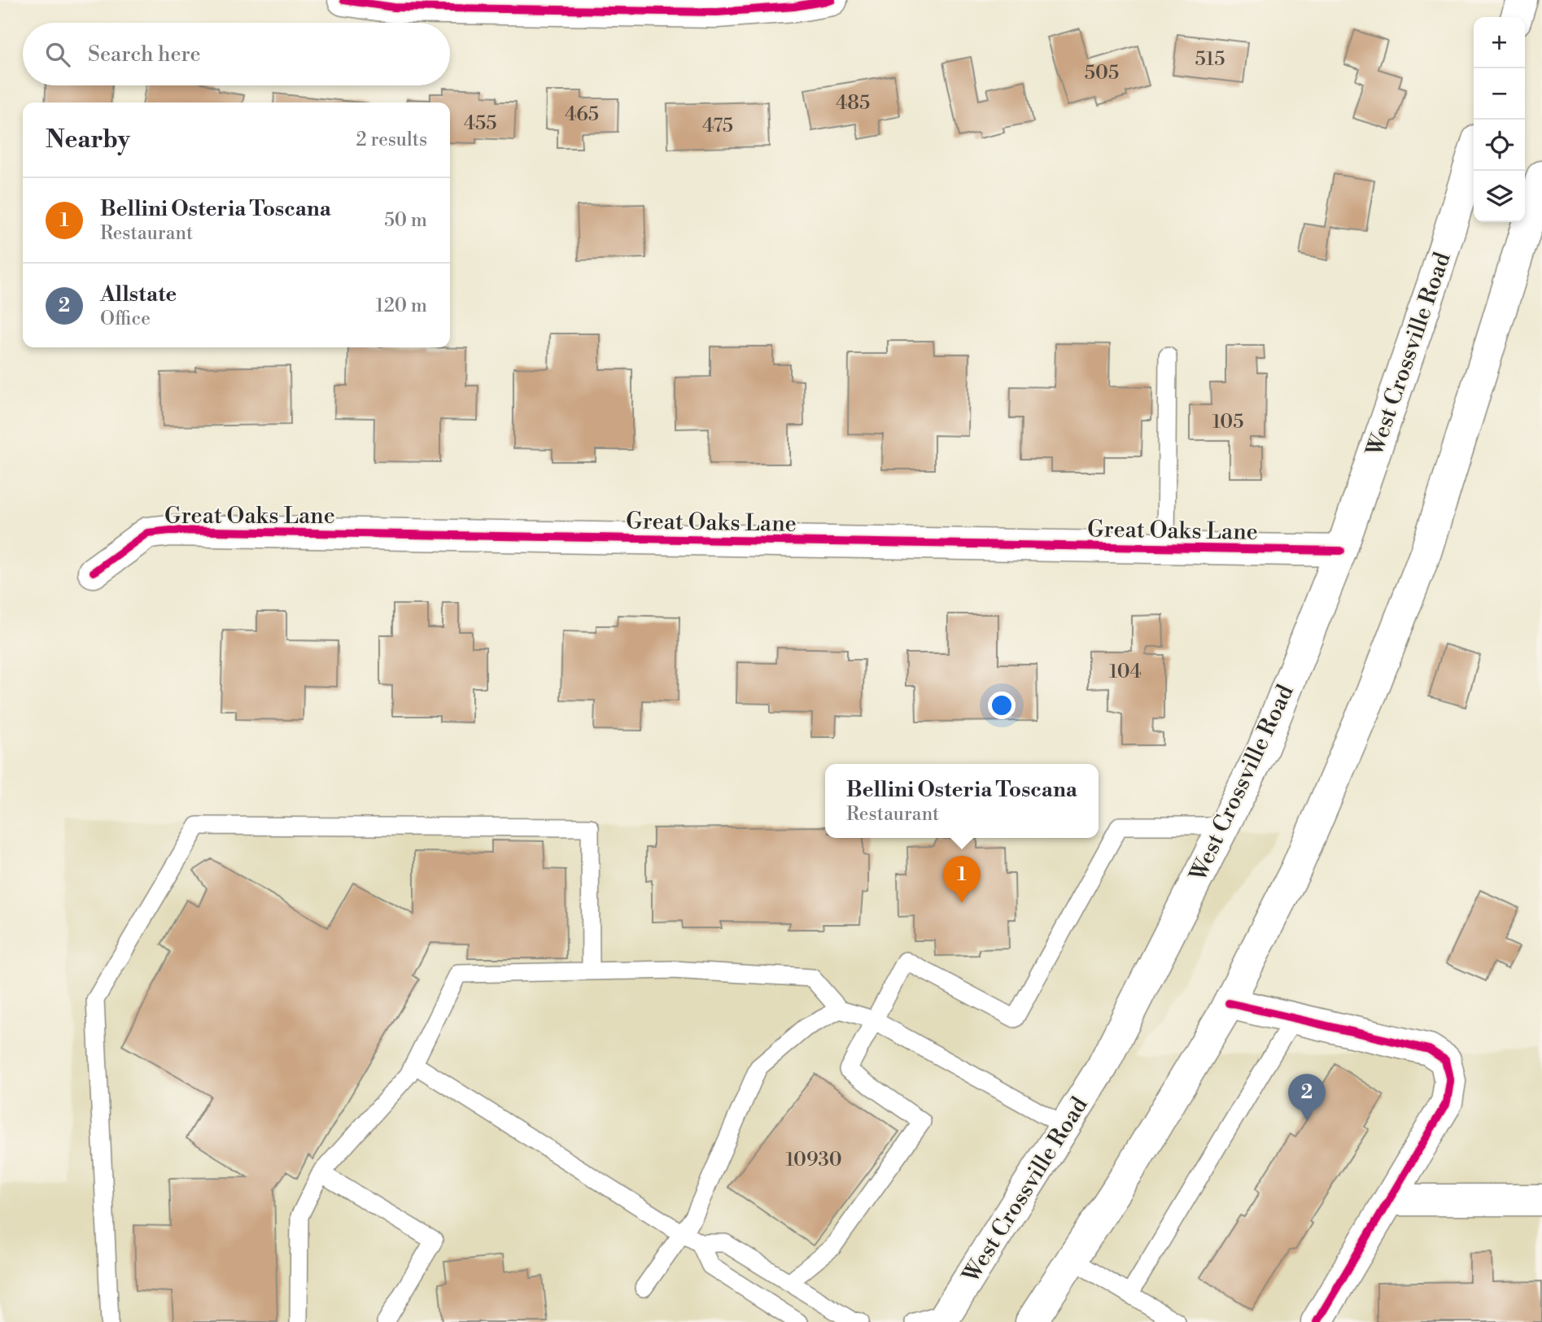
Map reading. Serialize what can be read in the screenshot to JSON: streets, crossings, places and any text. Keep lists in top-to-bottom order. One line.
{"streets":{"main road":["West Crossville Road","Great Oaks Lane"]},"crossings":[["West Crossville Road","Great Oaks Lane"]],"house_numbers":["515","505","485","465","455","475","105","104","10930"],"page":{"map_buttons":["+","−"],"search":"Search here","heading":["Nearby","2 results"],"list":[{"mark":"1","name":"Bellini Osteria Toscana","note":"Restaurant","value":"50 m"},{"mark":"2","name":"Allstate","note":"Office","value":"120 m"}],"popup":["Bellini Osteria Toscana","Restaurant"],"pins":["1","2"]}}
